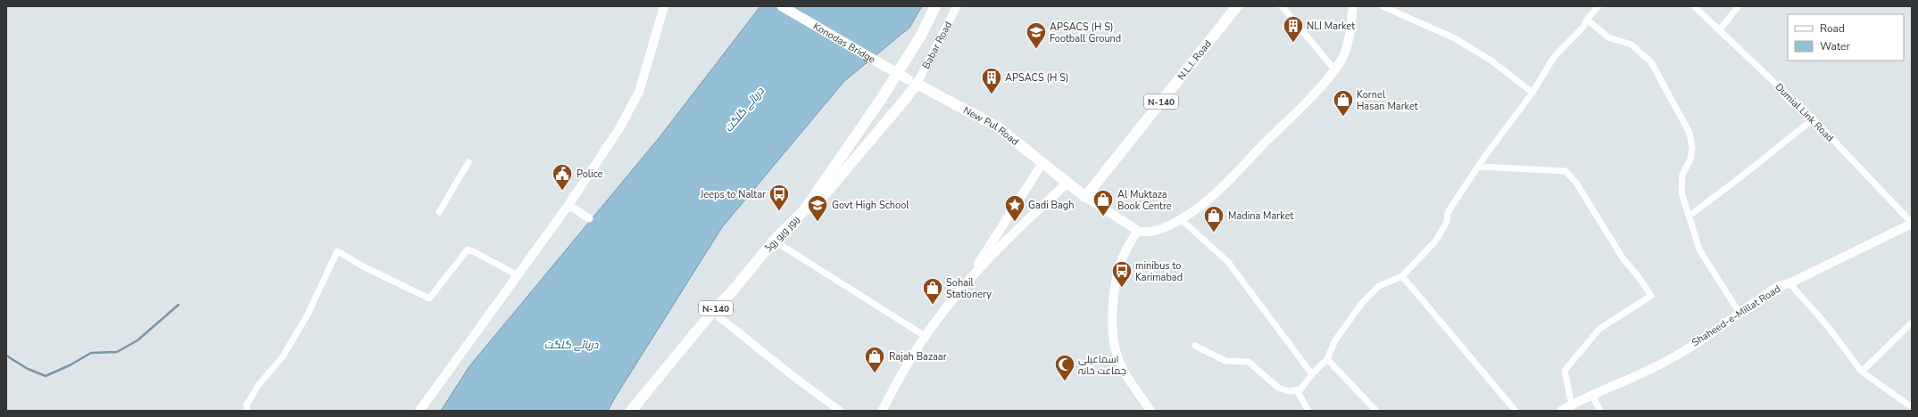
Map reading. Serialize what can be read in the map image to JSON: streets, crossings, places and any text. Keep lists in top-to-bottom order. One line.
{"streets":{"highway":["N.L.I. Road","N-140","New Pul Road","ریور ویو روڈ"],"main road":["Konodas Bridge","Shaheed-e-Millat Road"],"street":["Babar Road","Dumial Link Road"]},"crossings":[["Konodas Bridge","Babar Road"],["Konodas Bridge","N-140"],["Konodas Bridge","New Pul Road"],["Babar Road","N-140"],["Babar Road","New Pul Road"],["N-140","New Pul Road"],["N-140","ریور ویو روڈ"],["Dumial Link Road","Shaheed-e-Millat Road"]],"water":["دریائے گلگت"],"places":{"building":["NLI Market","APSACS (H S)"],"school or university":["APSACS (H S) Football Ground","Govt High School"],"shop":["Kornel Hasan Market","Al Muktaza Book Centre","Madina Market","Sohail Stationery","Rajah Bazaar"],"public building":["Police"],"bus stop":["Jeeps to Naltar","minibus to Karimabad"],"place":["Gadi Bagh"],"mosque":["اسماعیلی جماعت خانہ"]},"legend":["Road","Water"]}
